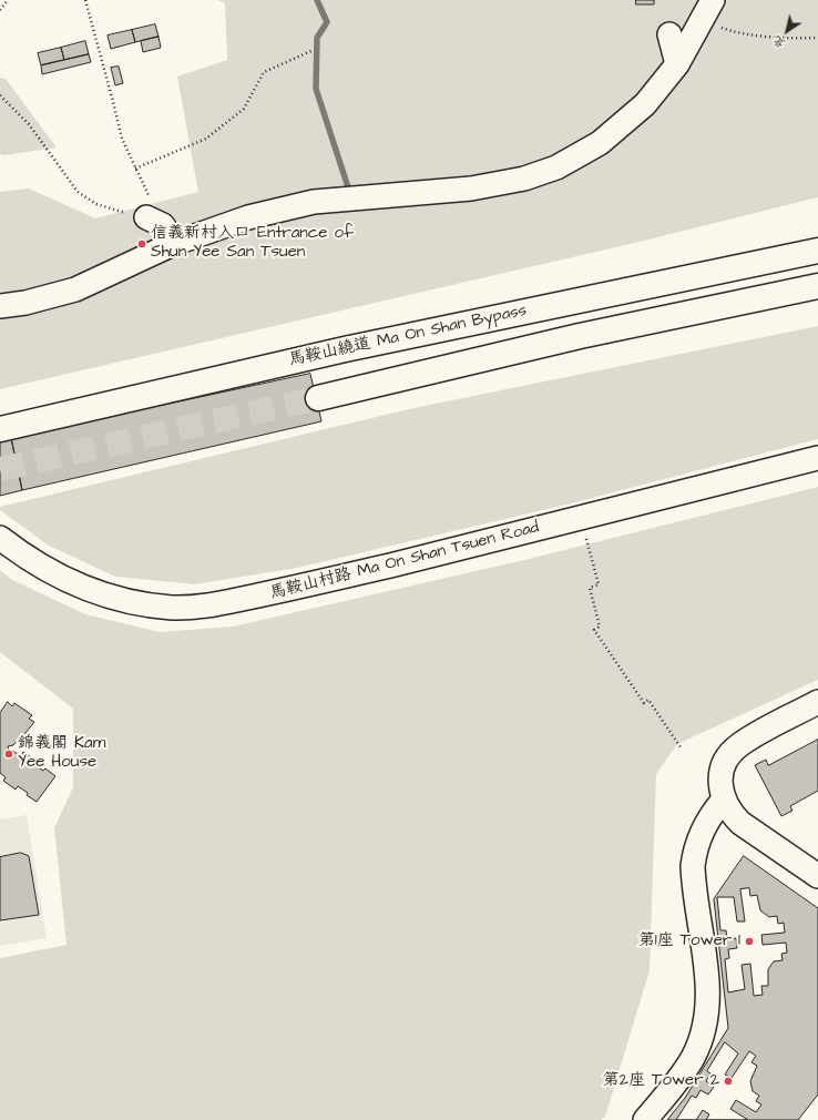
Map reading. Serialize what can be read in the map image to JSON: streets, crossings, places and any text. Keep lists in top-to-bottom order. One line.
{"streets":{"main road":["馬鞍山繞道 Ma On Shan Bypass"],"street":["馬鞍山村路 Ma On Shan Tsuen Road"]},"places":["信義新村入口 Entrance of Shun Yee San Tsuen","錦義閣 Kam Yee House","第1座 Tower 1","第2座 Tower 2"],"north":"bottom left"}
